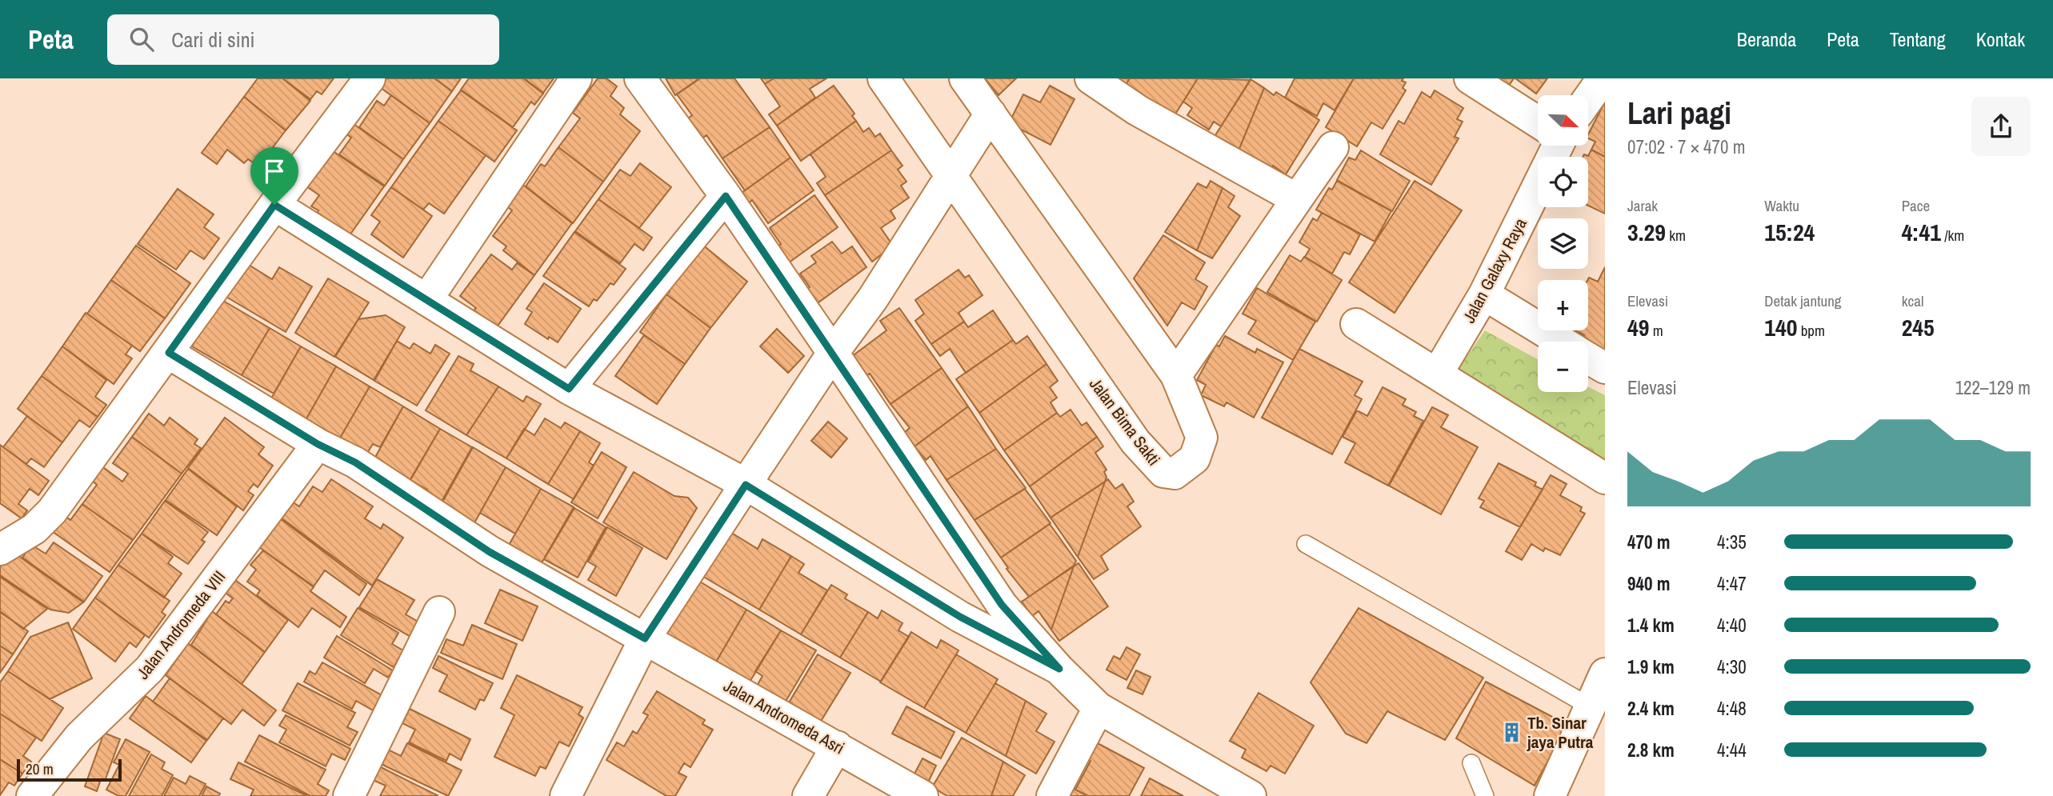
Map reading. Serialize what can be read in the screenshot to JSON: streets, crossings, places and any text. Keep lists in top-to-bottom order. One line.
{"streets":{"street":["Jalan Galaxy Raya","Jalan Bima Sakti","Jalan Andromeda VIII","Jalan Andromeda Asri"]},"crossings":[["Jalan Andromeda VIII","Jalan Andromeda Asri"]],"places":{"building":["Tb. Sinar jaya Putra"]},"scale_bar":"20 m","north":"bottom right","page":{"header":"Peta","search":"Cari di sini","nav":["Beranda","Peta","Tentang","Kontak"],"heading":["Lari pagi","07:02 · 7 × 470 m"],"map_buttons":["+","−"],"stats":[["Jarak","3.29 km"],["Waktu","15:24"],["Pace","4:41 /km"],["Elevasi","49 m"],["Detak jantung","140 bpm"],["kcal","245"]],"chart":["Elevasi","122–129 m"],"list":[{"name":"470 m","note":"4:35"},{"name":"940 m","note":"4:47"},{"name":"1.4 km","note":"4:40"},{"name":"1.9 km","note":"4:30"},{"name":"2.4 km","note":"4:48"},{"name":"2.8 km","note":"4:44"}],"scale":"20 m"}}
